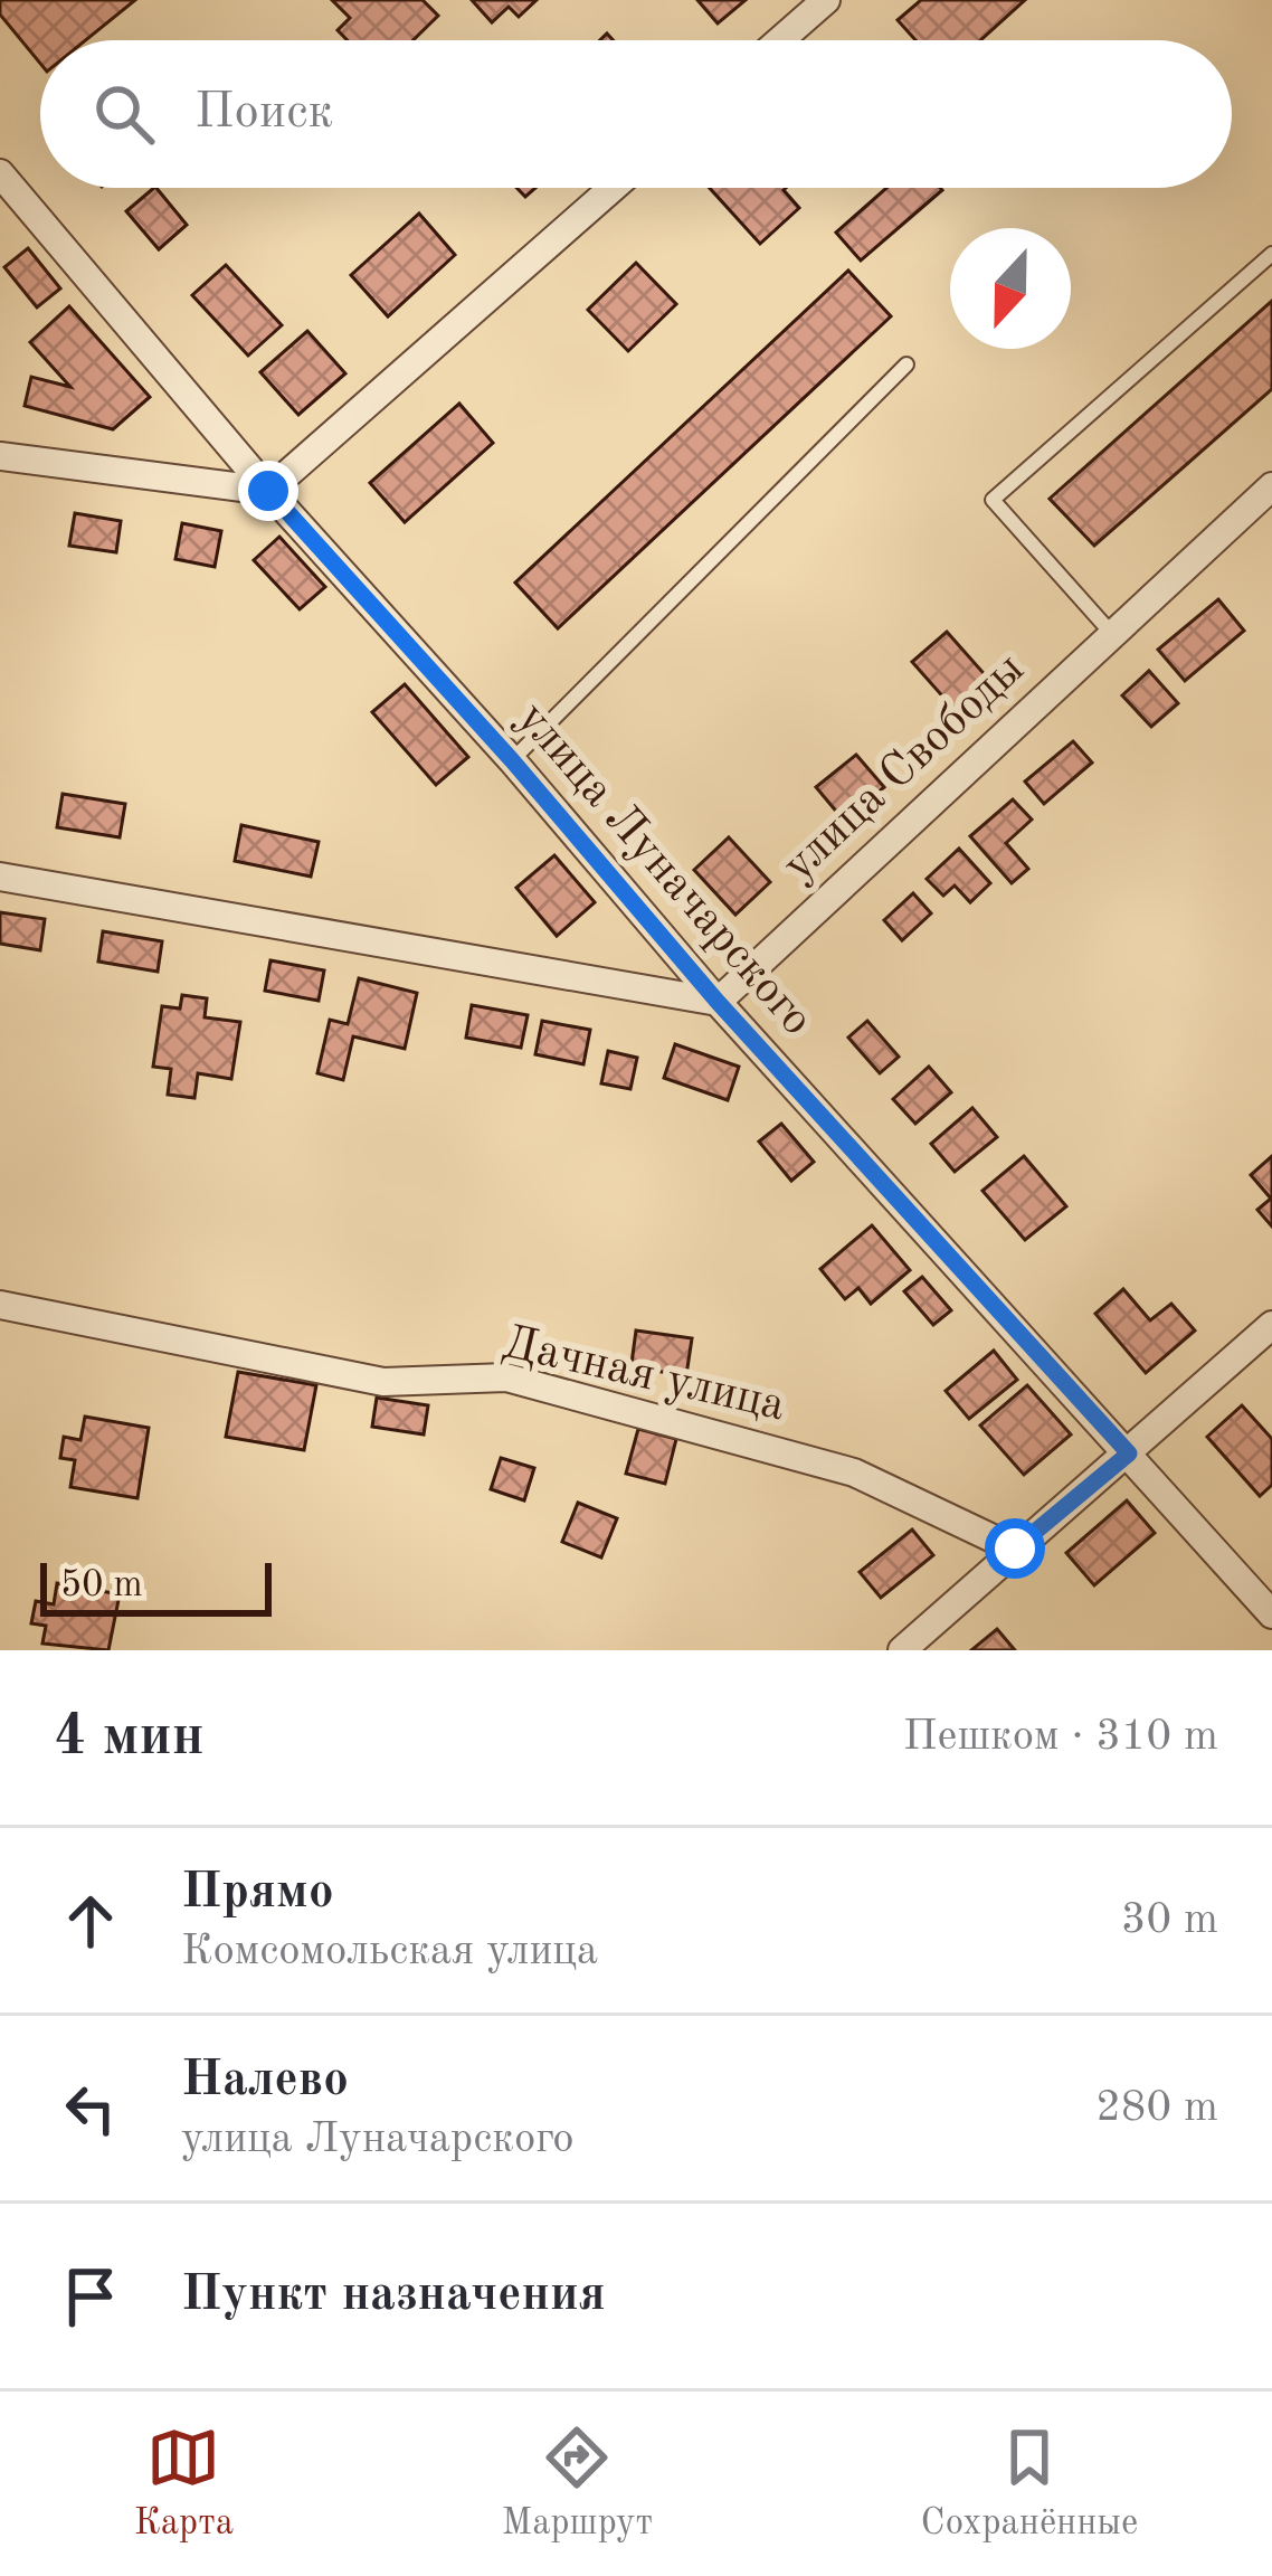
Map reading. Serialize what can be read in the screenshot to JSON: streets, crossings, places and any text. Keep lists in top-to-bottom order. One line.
{"streets":{"street":["улица Свободы","улица Луначарского","Дачная улица"]},"crossings":[["улица Свободы","улица Луначарского"]],"scale_bar":"50 m","north":"bottom","page":{"search":"Поиск","scale":"50 m","heading":["4 мин","Пешком · 310 m"],"list":[["Прямо","Комсомольская улица","30 m"],["Налево","улица Луначарского","280 m"],"Пункт назначения"],"nav":["Карта","Маршрут","Сохранённые"]}}
